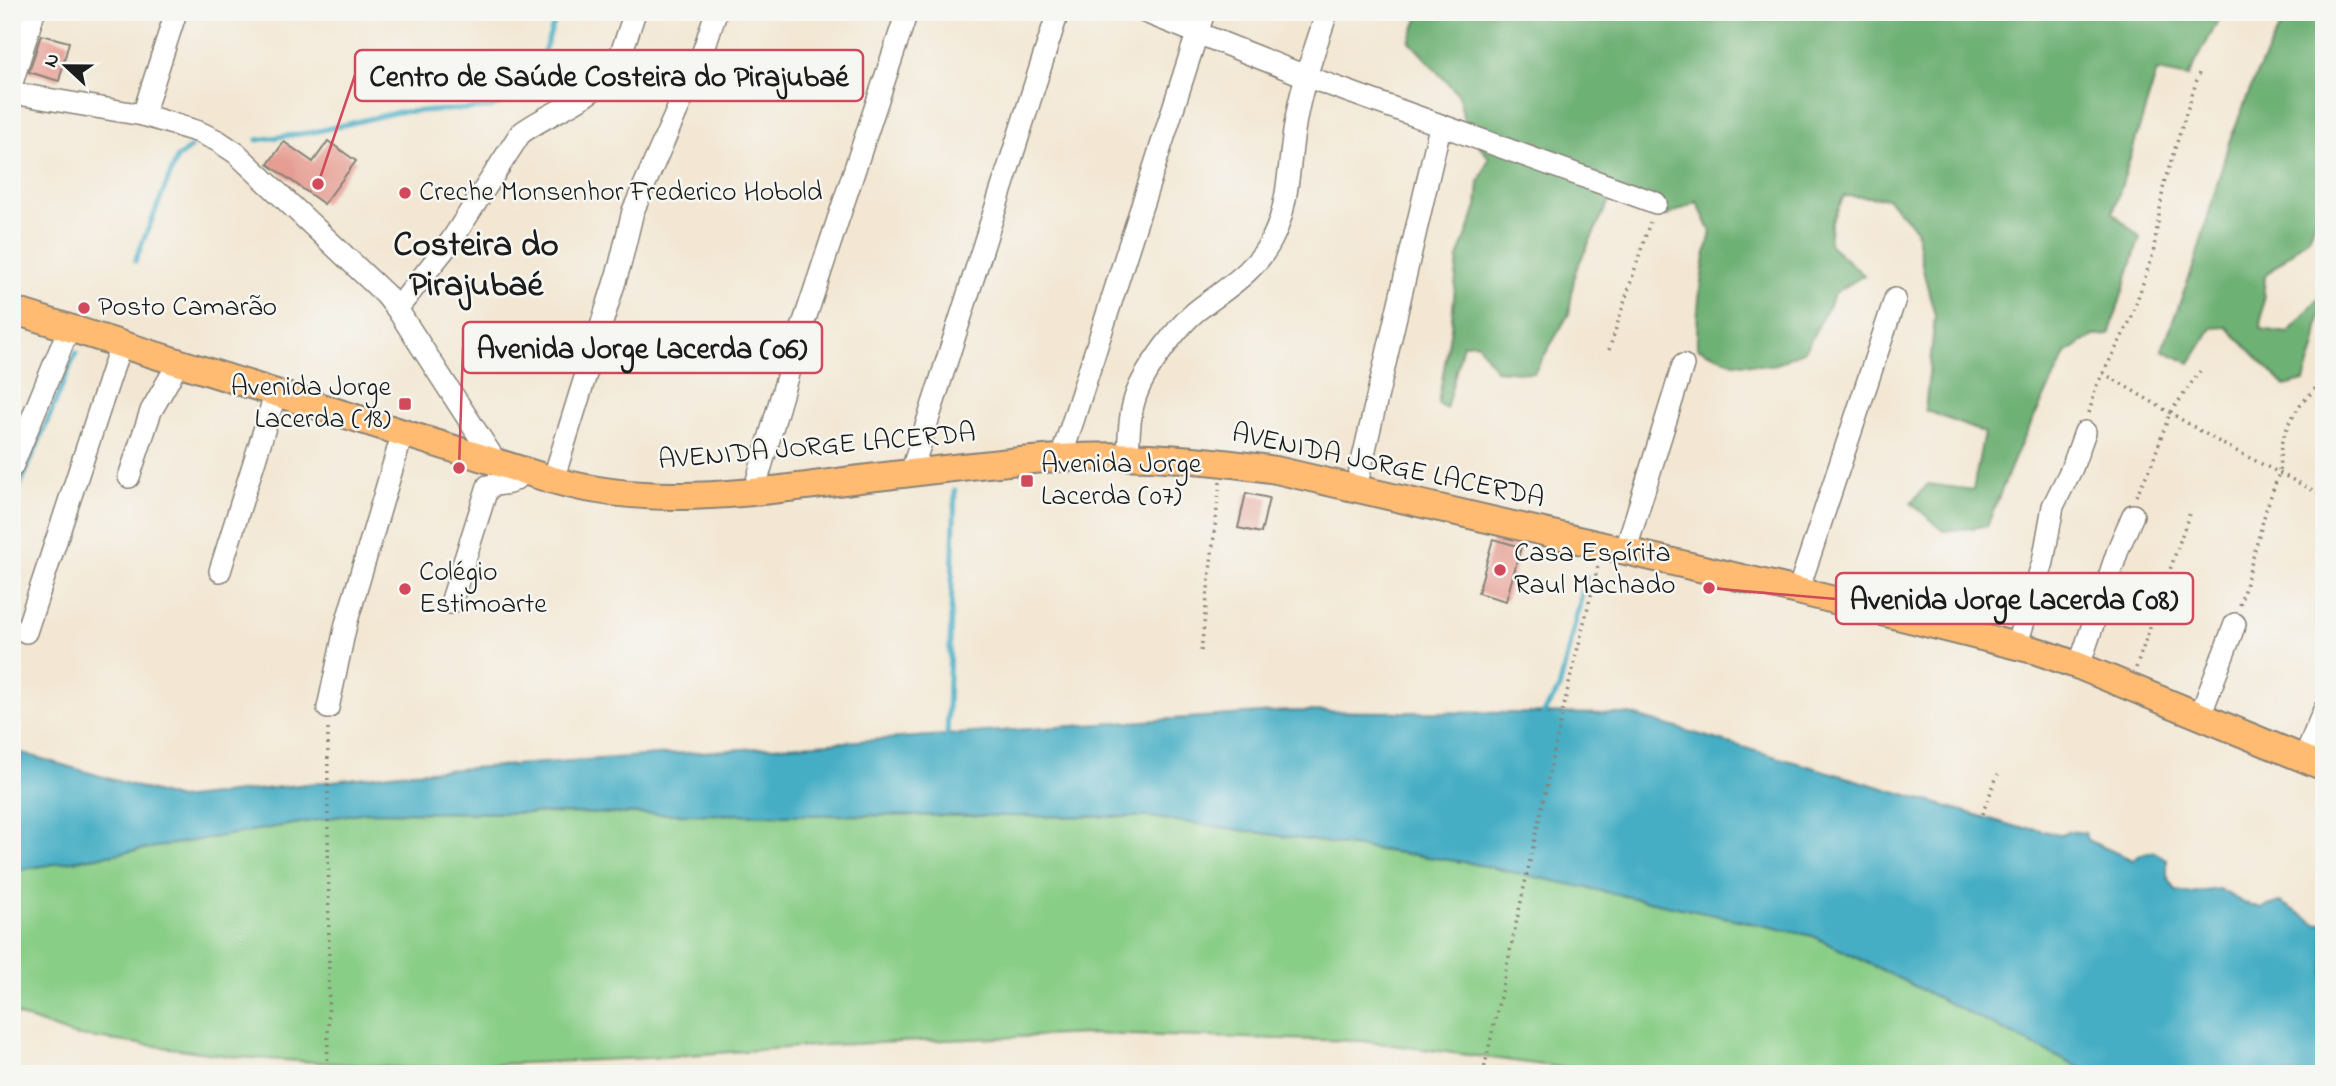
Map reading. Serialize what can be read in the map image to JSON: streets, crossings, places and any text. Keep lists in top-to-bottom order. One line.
{"streets":{"main road":["AVENIDA JORGE LACERDA"]},"districts":["Costeira do Pirajubaé"],"places":{"other":["Centro de Saúde Costeira do Pirajubaé","Creche Monsenhor Frederico Hobold","Posto Camarão","Avenida Jorge Lacerda (06)","Casa Espírita Raul Machado","Avenida Jorge Lacerda (08)","Colégio Estimoarte"],"transit":["Avenida Jorge Lacerda (18)","Avenida Jorge Lacerda (07)"]},"north":"left"}
